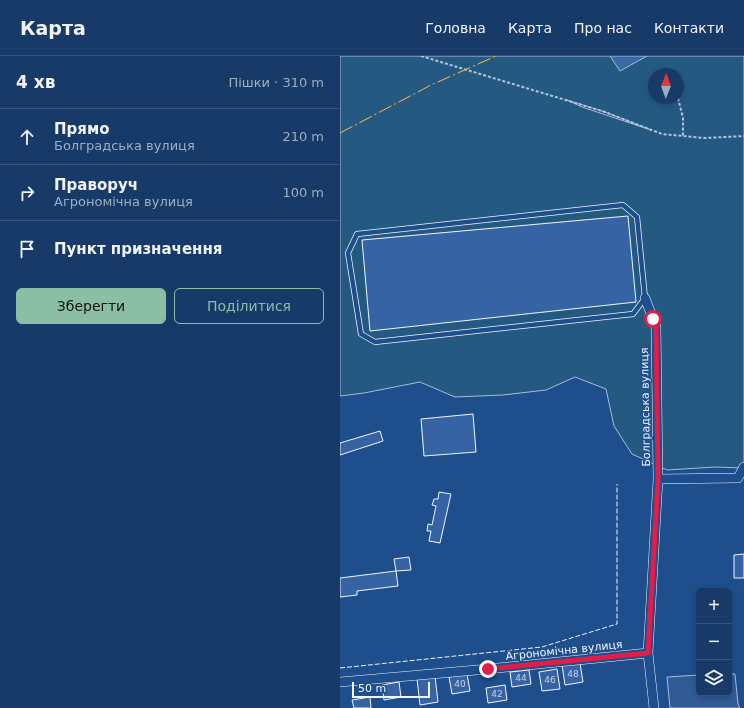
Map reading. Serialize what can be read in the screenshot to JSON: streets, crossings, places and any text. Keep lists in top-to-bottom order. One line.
{"streets":{"street":["Болградська вулиця","Агрономічна вулиця"]},"crossings":[["Болградська вулиця","Агрономічна вулиця"]],"house_numbers":["48","44","46","40","42"],"scale_bar":"50 m","north":"top","page":{"header":"Карта","nav":["Головна","Карта","Про нас","Контакти"],"heading":["4 хв","Пішки · 310 m"],"list":[["Прямо","Болградська вулиця","210 m"],["Праворуч","Агрономічна вулиця","100 m"],"Пункт призначення"],"buttons":["Зберегти","Поділитися"],"map_buttons":["+","−"],"scale":"50 m"}}
